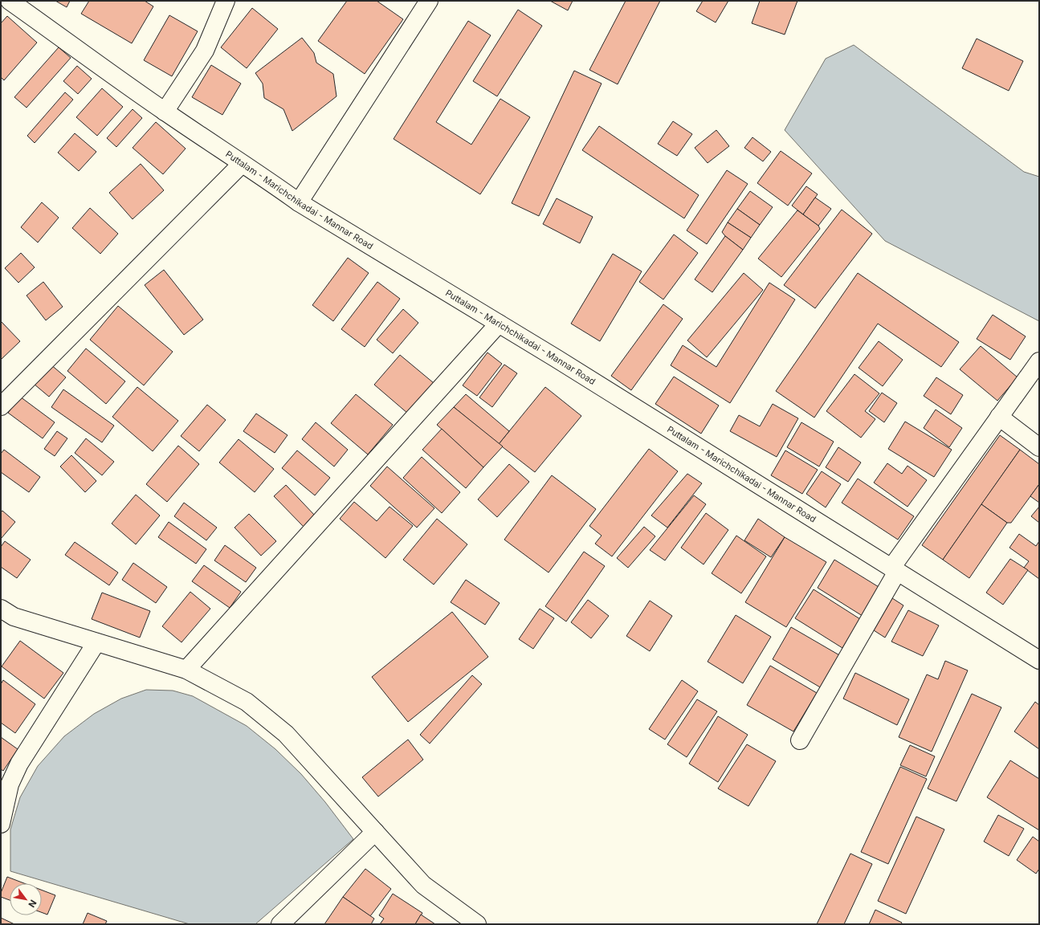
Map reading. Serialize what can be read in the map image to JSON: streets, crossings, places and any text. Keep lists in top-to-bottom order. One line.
{"streets":{"street":["Puttalam - Marichchikadai - Mannar Road"]},"north":"bottom right"}
